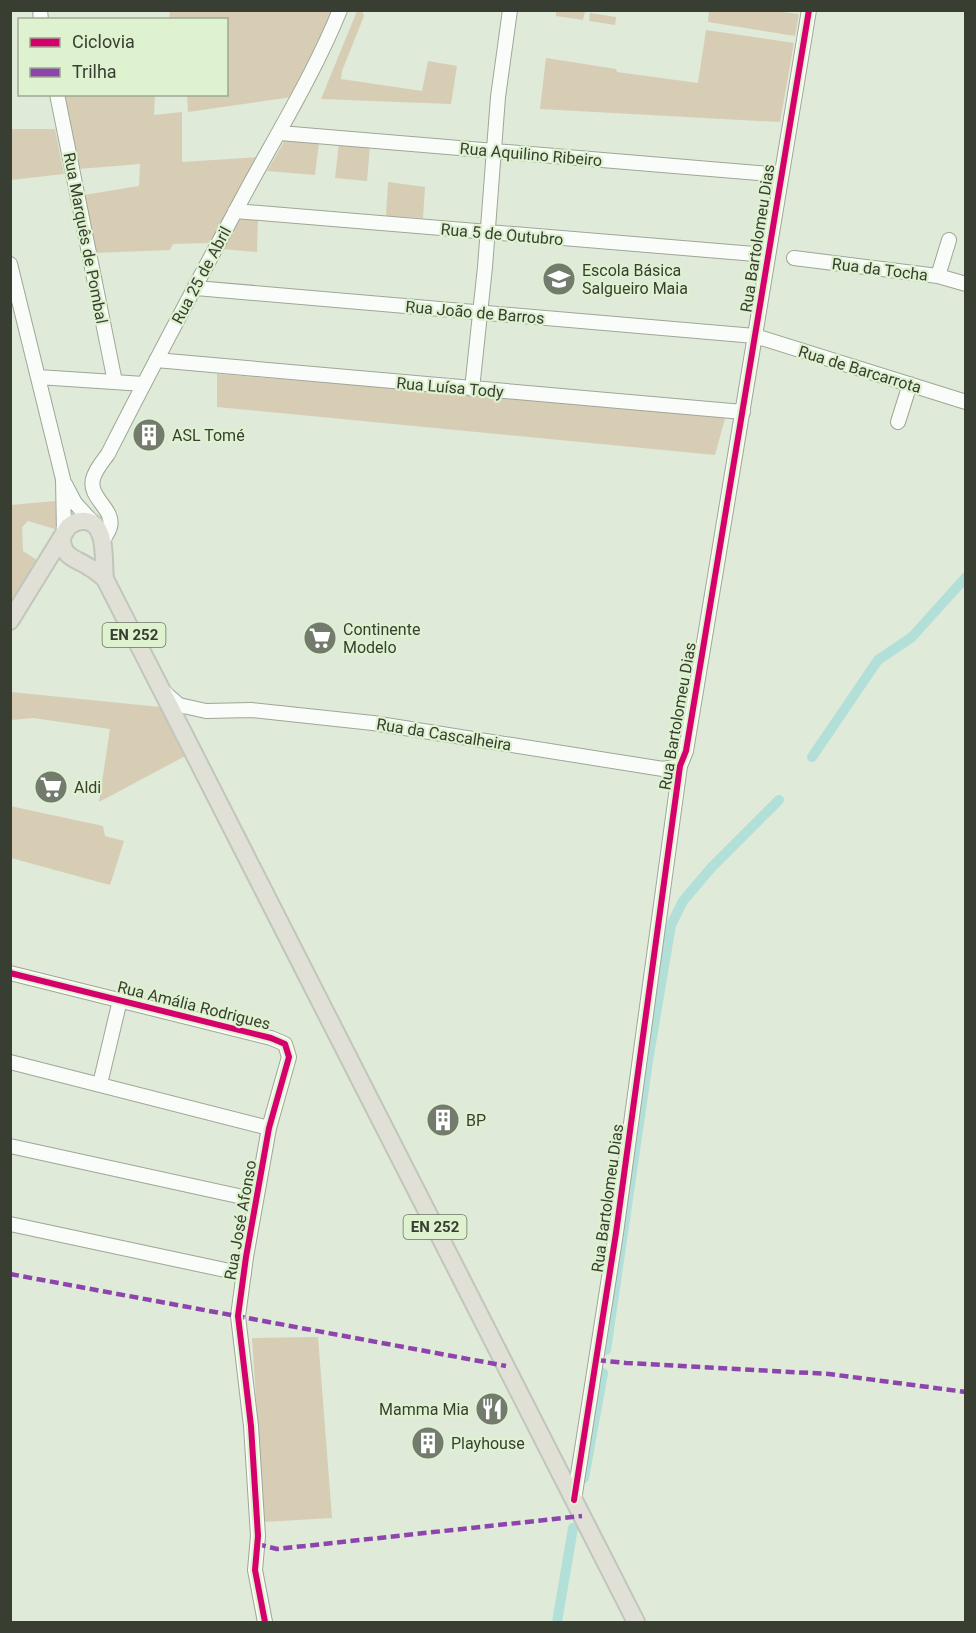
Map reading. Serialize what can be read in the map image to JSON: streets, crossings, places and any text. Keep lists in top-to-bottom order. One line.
{"streets":{"main road":["EN 252"],"street":["Rua Aquilino Ribeiro","Rua 5 de Outubro","Rua Marquês de Pombal","Rua Bartolomeu Dias","Rua da Tocha","Rua 25 de Abril","Rua João de Barros","Rua de Barcarrota","Rua Luísa Tody","Rua da Cascalheira","Rua Amália Rodrigues","Rua José Afonso"]},"crossings":[["Rua Aquilino Ribeiro","Rua Bartolomeu Dias"],["Rua Aquilino Ribeiro","Rua 25 de Abril"],["Rua 5 de Outubro","Rua Bartolomeu Dias"],["Rua 5 de Outubro","Rua 25 de Abril"],["Rua Bartolomeu Dias","Rua João de Barros"],["Rua Bartolomeu Dias","Rua de Barcarrota"],["Rua Bartolomeu Dias","Rua Luísa Tody"],["Rua Bartolomeu Dias","EN 252"],["Rua Bartolomeu Dias","Rua da Cascalheira"],["Rua 25 de Abril","Rua João de Barros"],["Rua 25 de Abril","Rua Luísa Tody"],["Rua 25 de Abril","EN 252"],["Rua João de Barros","Rua de Barcarrota"],["EN 252","Rua da Cascalheira"],["Rua Amália Rodrigues","Rua José Afonso"]],"places":{"school or university":["Escola Básica Salgueiro Maia"],"building":["ASL Tomé","BP","Playhouse"],"supermarket":["Continente Modelo","Aldi"],"restaurant":["Mamma Mia"]},"legend":["Ciclovia","Trilha"]}
